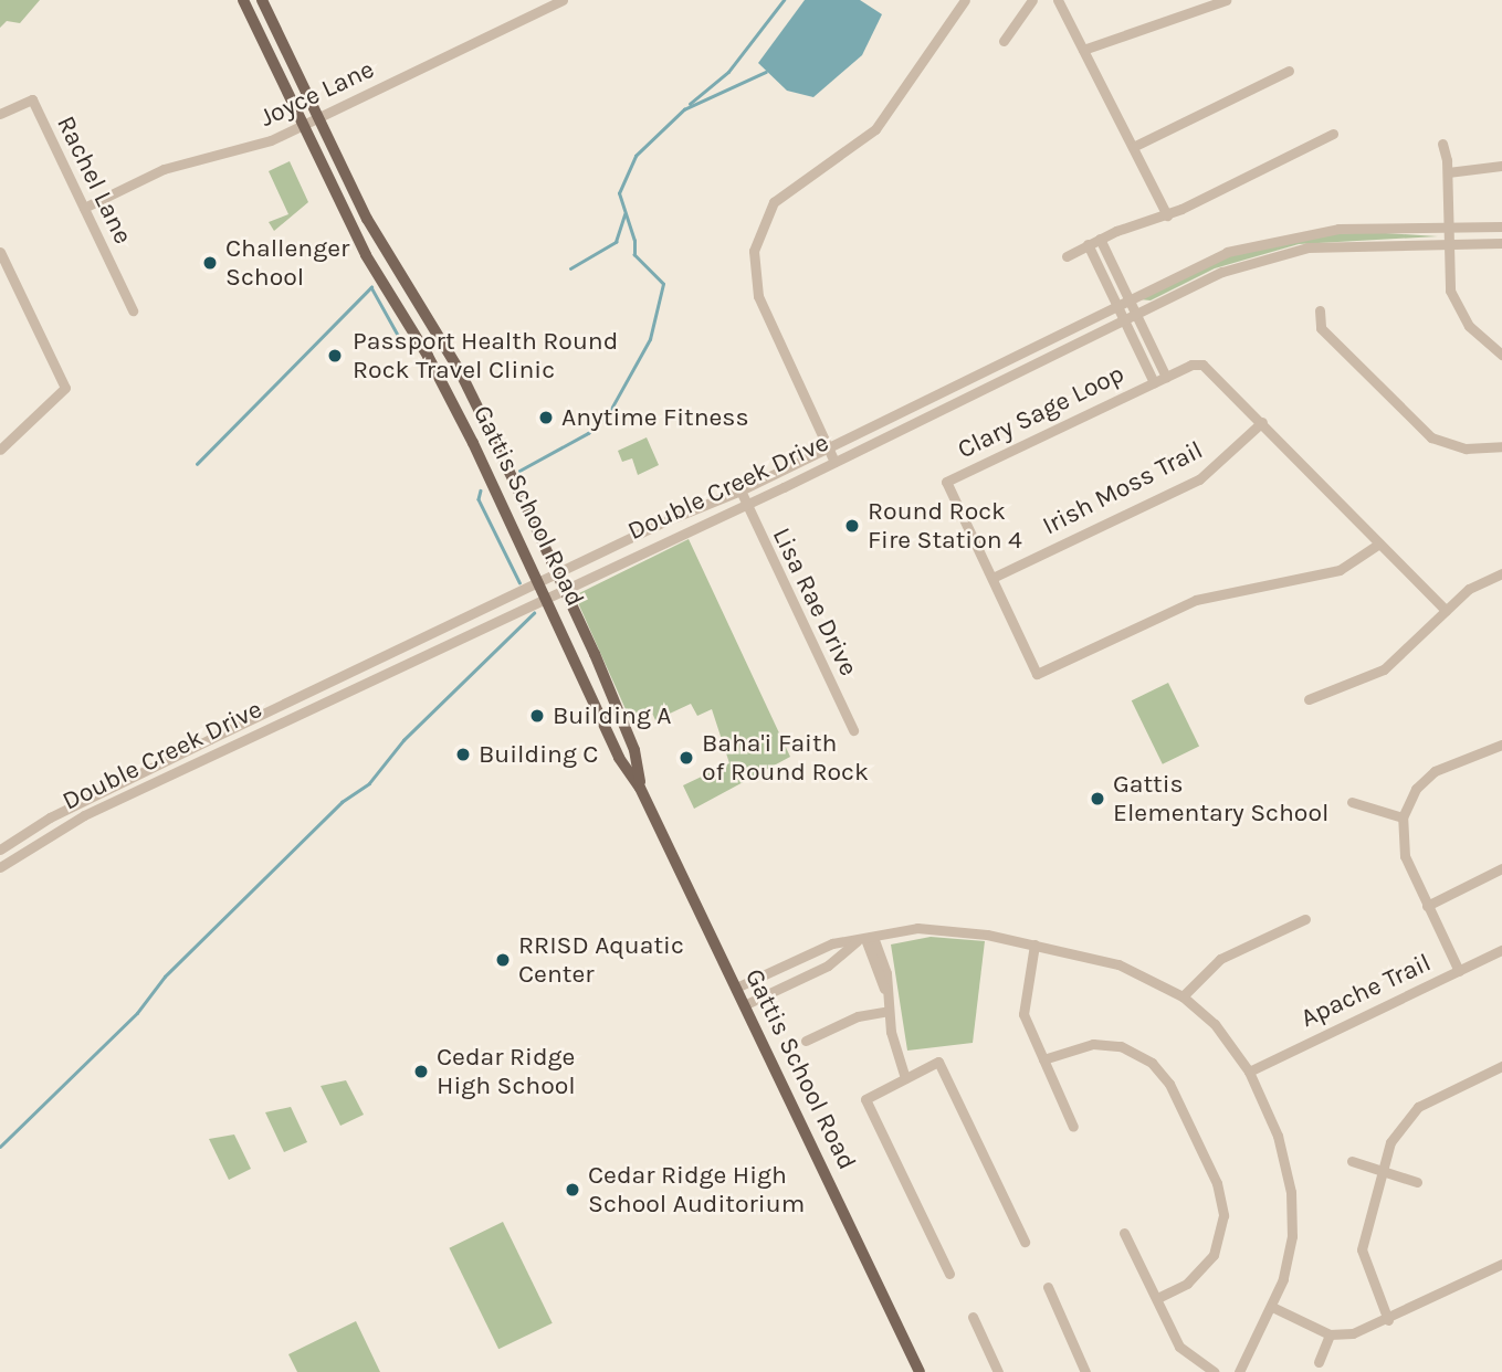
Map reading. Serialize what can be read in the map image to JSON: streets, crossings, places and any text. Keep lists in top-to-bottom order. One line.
{"streets":{"main road":["Gattis School Road"],"street":["Joyce Lane","Rachel Lane","Clary Sage Loop","Double Creek Drive","Irish Moss Trail","Lisa Rae Drive","Apache Trail"]},"crossings":[["Joyce Lane","Rachel Lane"],["Joyce Lane","Gattis School Road"],["Clary Sage Loop","Irish Moss Trail"],["Double Creek Drive","Gattis School Road"],["Double Creek Drive","Lisa Rae Drive"]],"places":["Challenger School","Passport Health Round Rock Travel Clinic","Anytime Fitness","Round Rock Fire Station 4","Building A","Building C","Baha'i Faith of Round Rock","Gattis Elementary School","RRISD Aquatic Center","Cedar Ridge High School","Cedar Ridge High School Auditorium"]}
